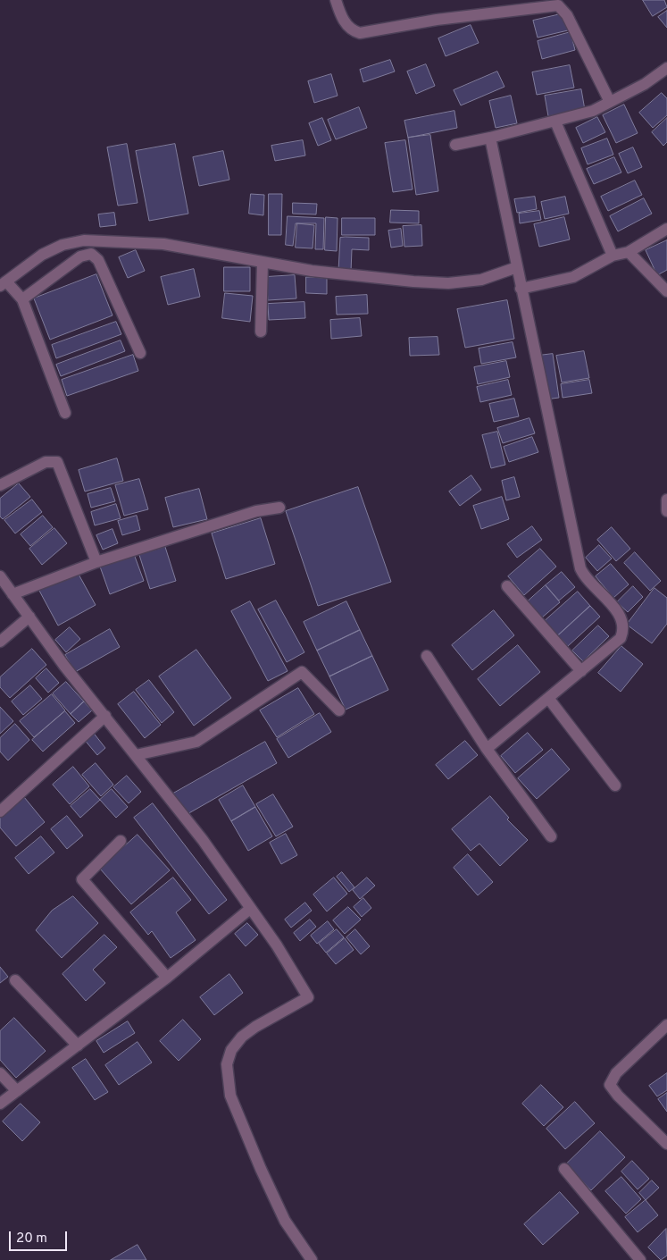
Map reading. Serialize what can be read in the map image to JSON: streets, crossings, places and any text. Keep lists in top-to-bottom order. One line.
{"scale_bar":"20 m"}
